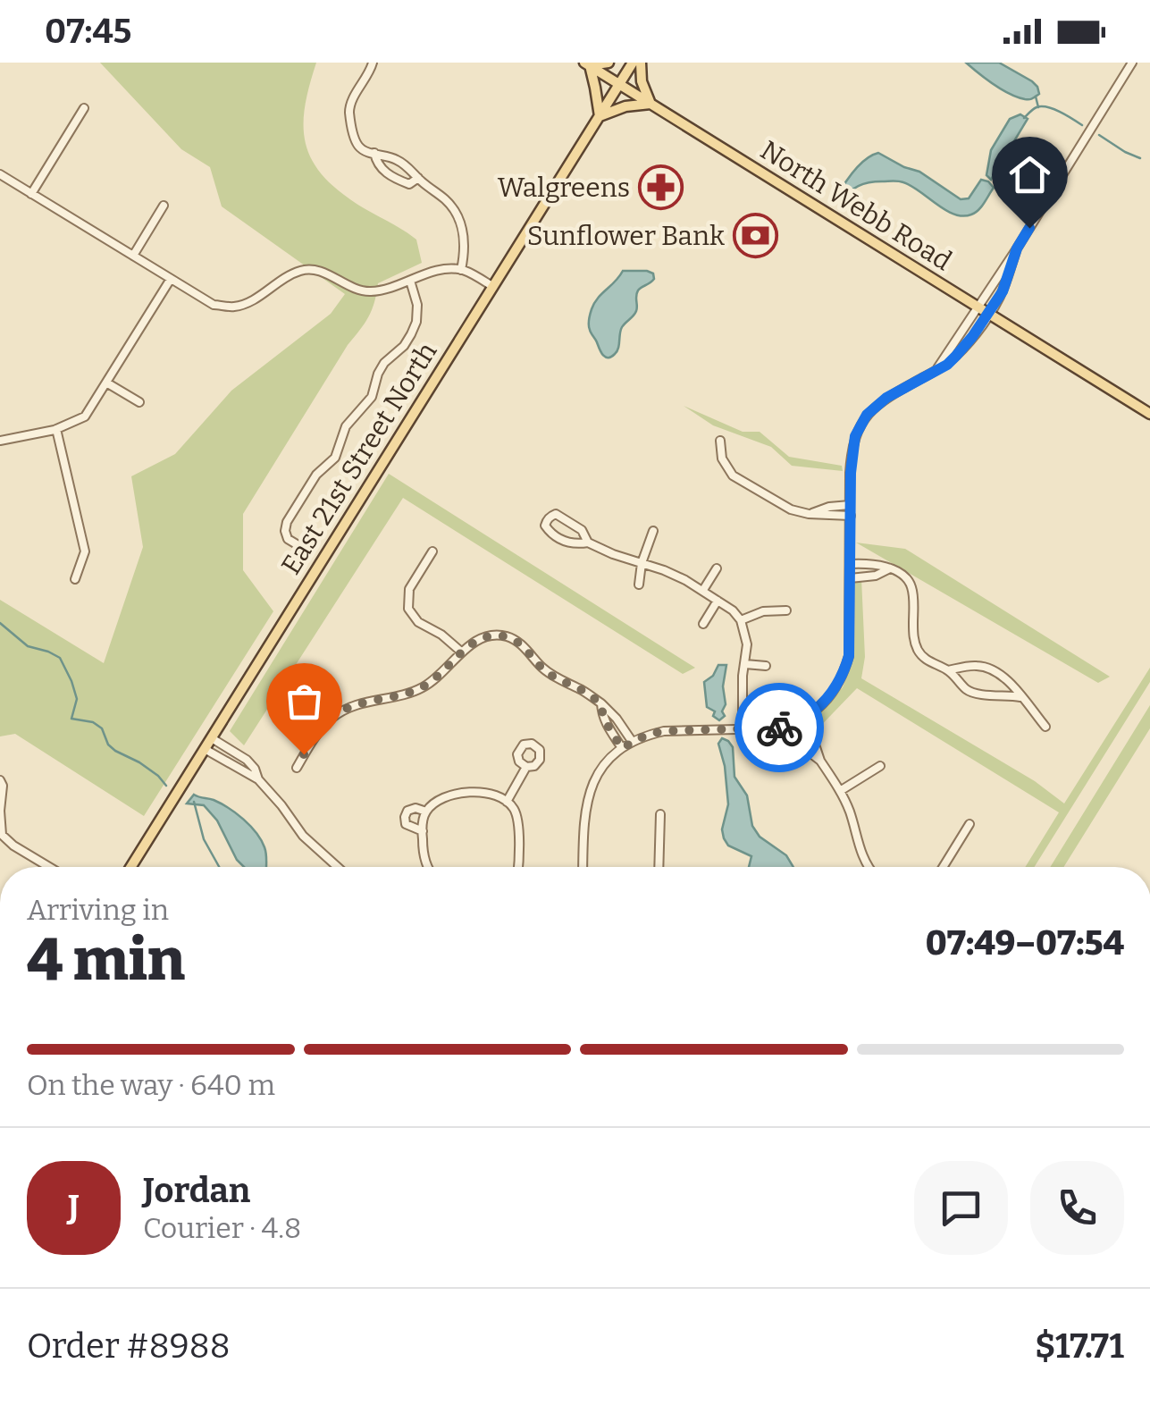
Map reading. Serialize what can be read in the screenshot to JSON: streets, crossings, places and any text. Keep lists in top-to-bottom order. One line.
{"streets":{"main road":["North Webb Road","East 21st Street North"]},"crossings":[["North Webb Road","East 21st Street North"]],"places":{"pharmacy":["Walgreens"],"bank":["Sunflower Bank"]},"page":{"status":"07:45","heading":["4 min","Arriving in","07:49–07:54"],"panel":["Jordan","Courier · 4.8","Order #8988","$17.71"],"bar":"On the way · 640 m","round":"J"}}
